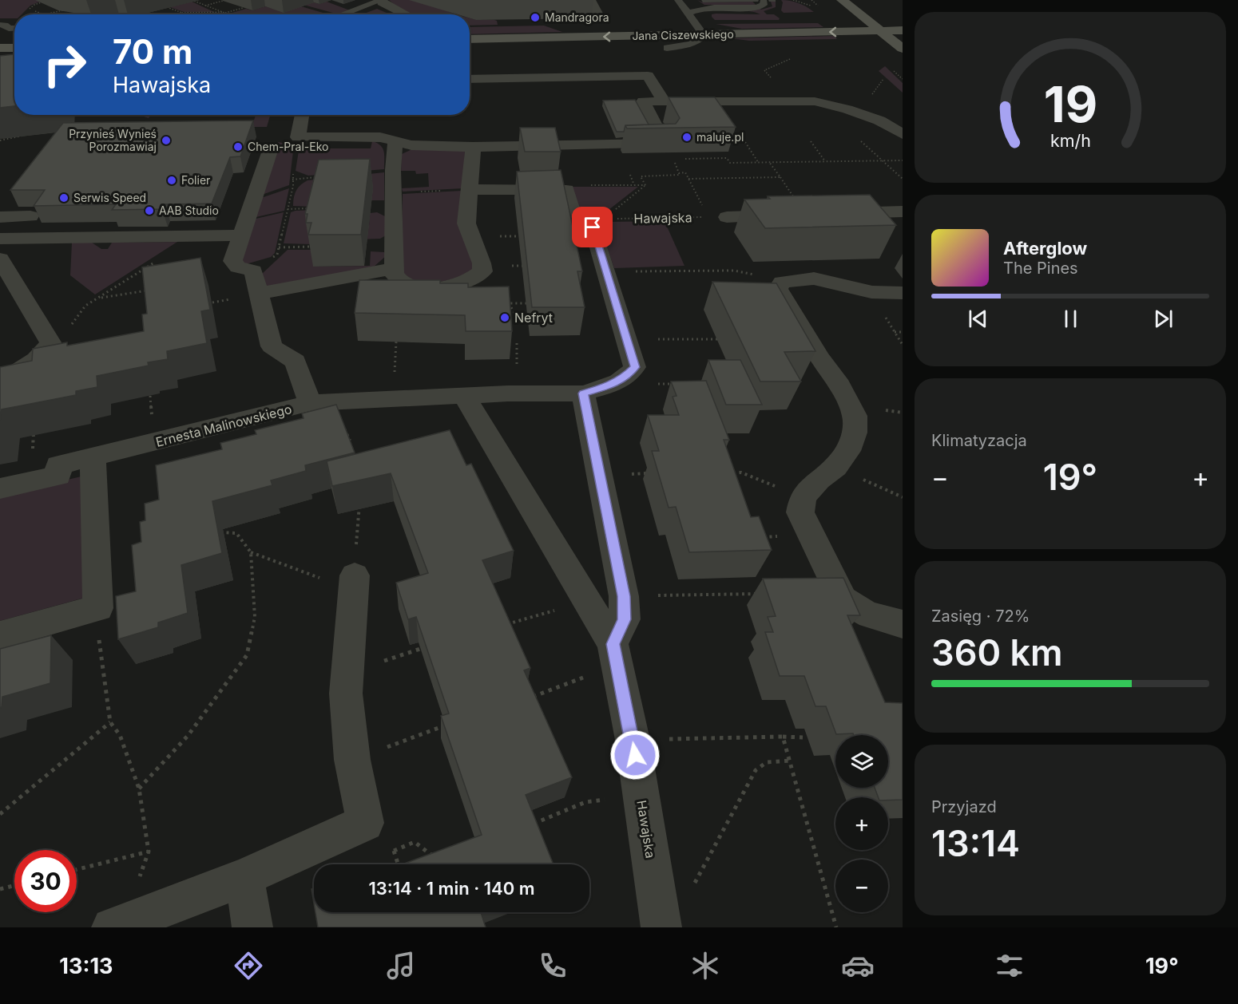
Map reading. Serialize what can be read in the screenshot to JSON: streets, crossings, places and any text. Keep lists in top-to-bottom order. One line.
{"streets":{"street":["Jana Ciszewskiego","Hawajska","Ernesta Malinowskiego"]},"crossings":[["Hawajska","Ernesta Malinowskiego"]],"places":["Mandragora","maluje.pl","Przynieś Wynieś Porozmawiaj","Chem-Pral-Eko","Folier","Serwis Speed","AAB Studio","Nefryt"],"page":{"turn":["70 m","Hawajska"],"song":["Afterglow","The Pines"],"tile":["Klimatyzacja",["Zasięg · 72%","360 km"],["Przyjazd","13:14"]],"heat":["−","19°","+"],"map_buttons":["+","−"],"limit":"30","trip":"13:14 · 1 min · 140 m","tabs":["13:13","19°"],"gauge":["19","km/h"]}}
